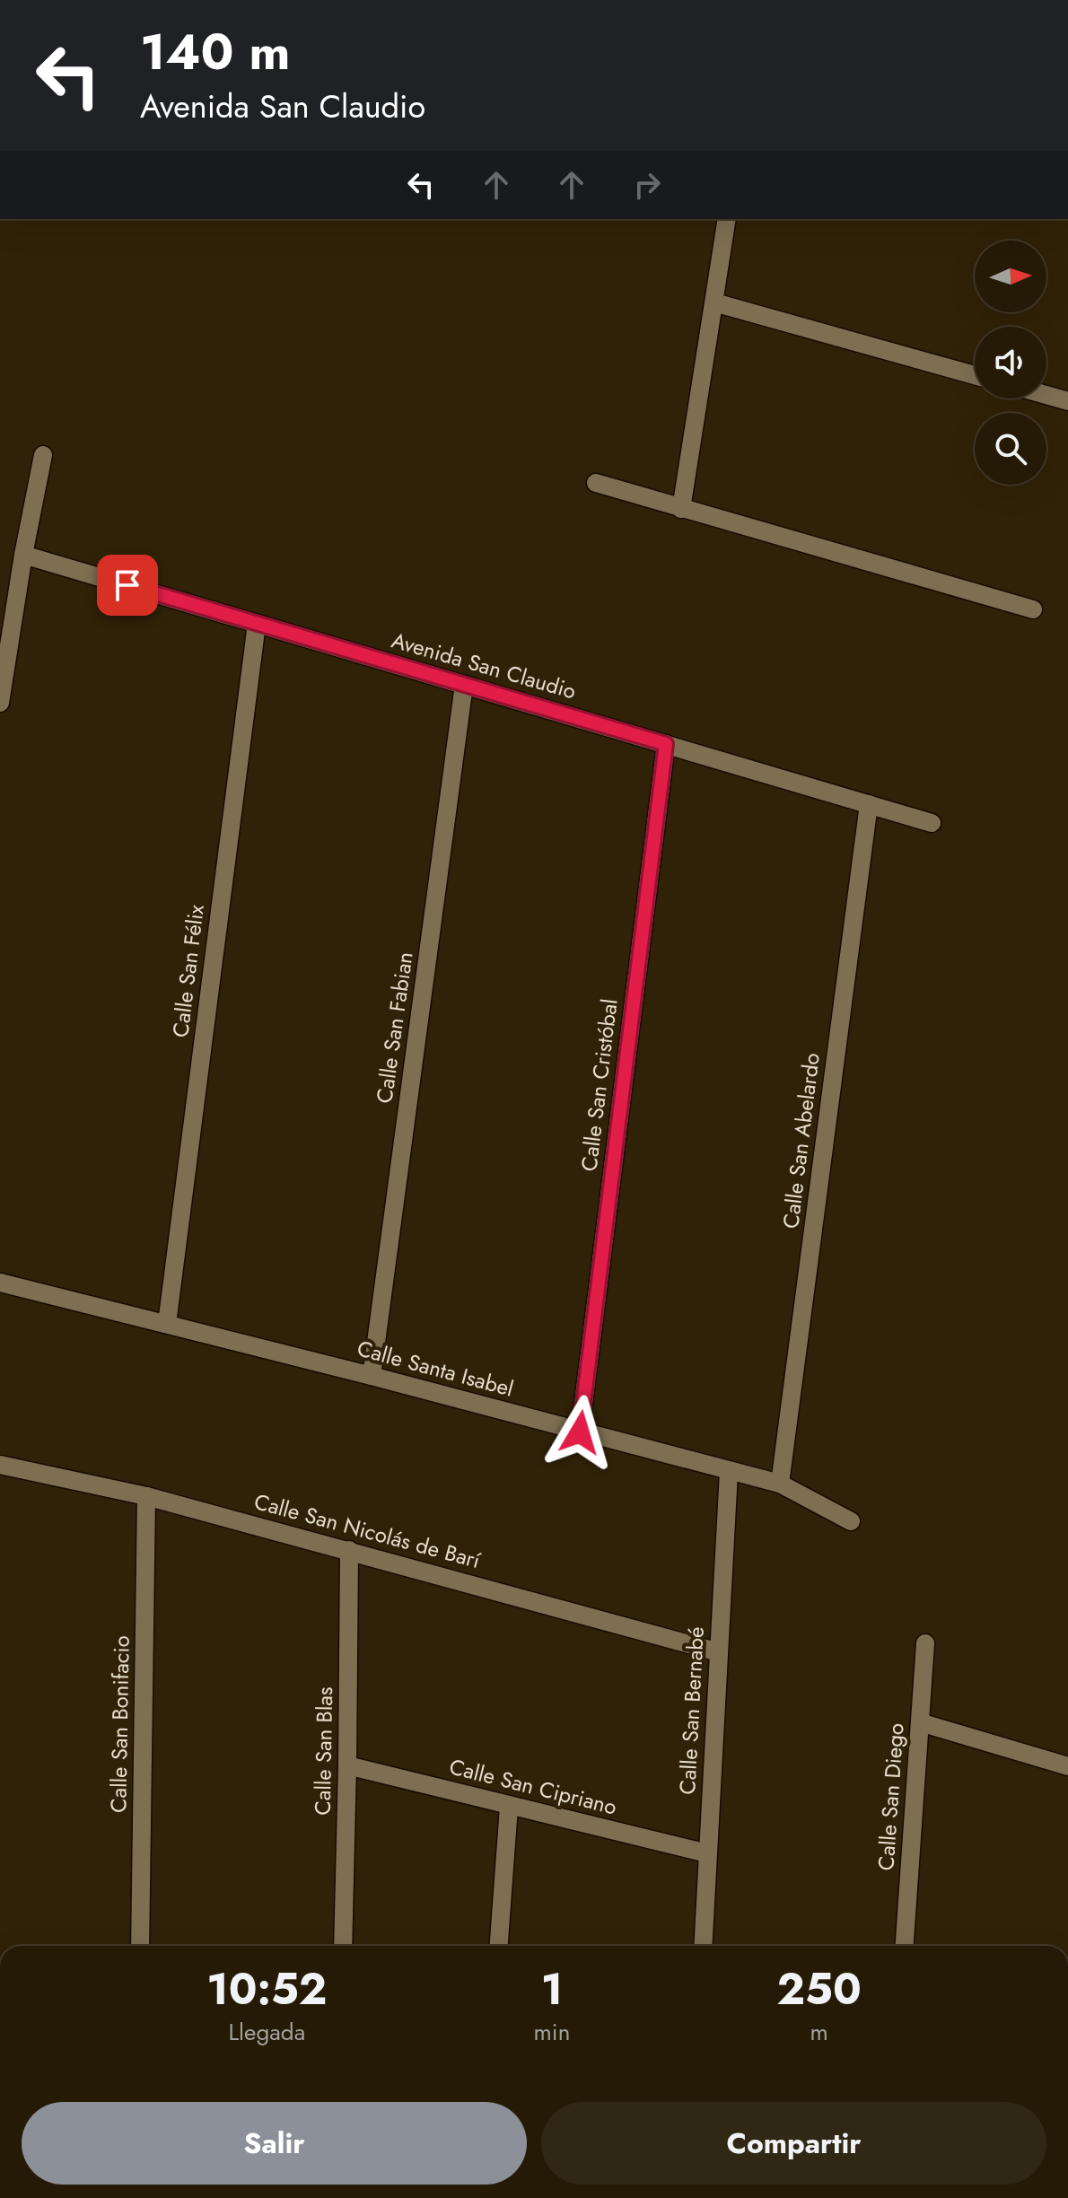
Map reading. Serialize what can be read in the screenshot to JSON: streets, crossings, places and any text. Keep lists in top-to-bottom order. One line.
{"streets":{"street":["Avenida San Claudio","Calle San Félix","Calle San Fabian","Calle San Cristóbal","Calle San Abelardo","Calle Santa Isabel","Calle San Nicolás de Barí","Calle San Bernabé","Calle San Bonifacio","Calle San Blas","Calle San Cipriano","Calle San Diego"]},"crossings":[["Avenida San Claudio","Calle San Félix"],["Avenida San Claudio","Calle San Fabian"],["Avenida San Claudio","Calle San Cristóbal"],["Avenida San Claudio","Calle San Abelardo"],["Calle San Félix","Calle Santa Isabel"],["Calle San Fabian","Calle Santa Isabel"],["Calle San Cristóbal","Calle Santa Isabel"],["Calle San Abelardo","Calle Santa Isabel"],["Calle Santa Isabel","Calle San Bernabé"],["Calle San Nicolás de Barí","Calle San Bernabé"],["Calle San Nicolás de Barí","Calle San Bonifacio"],["Calle San Nicolás de Barí","Calle San Blas"],["Calle San Bernabé","Calle San Cipriano"],["Calle San Blas","Calle San Cipriano"]],"north":"right","page":{"turn":["140 m","Avenida San Claudio"],"eta":["10:52","Llegada","1","min","250","m"],"buttons":["Salir","Compartir"]}}
